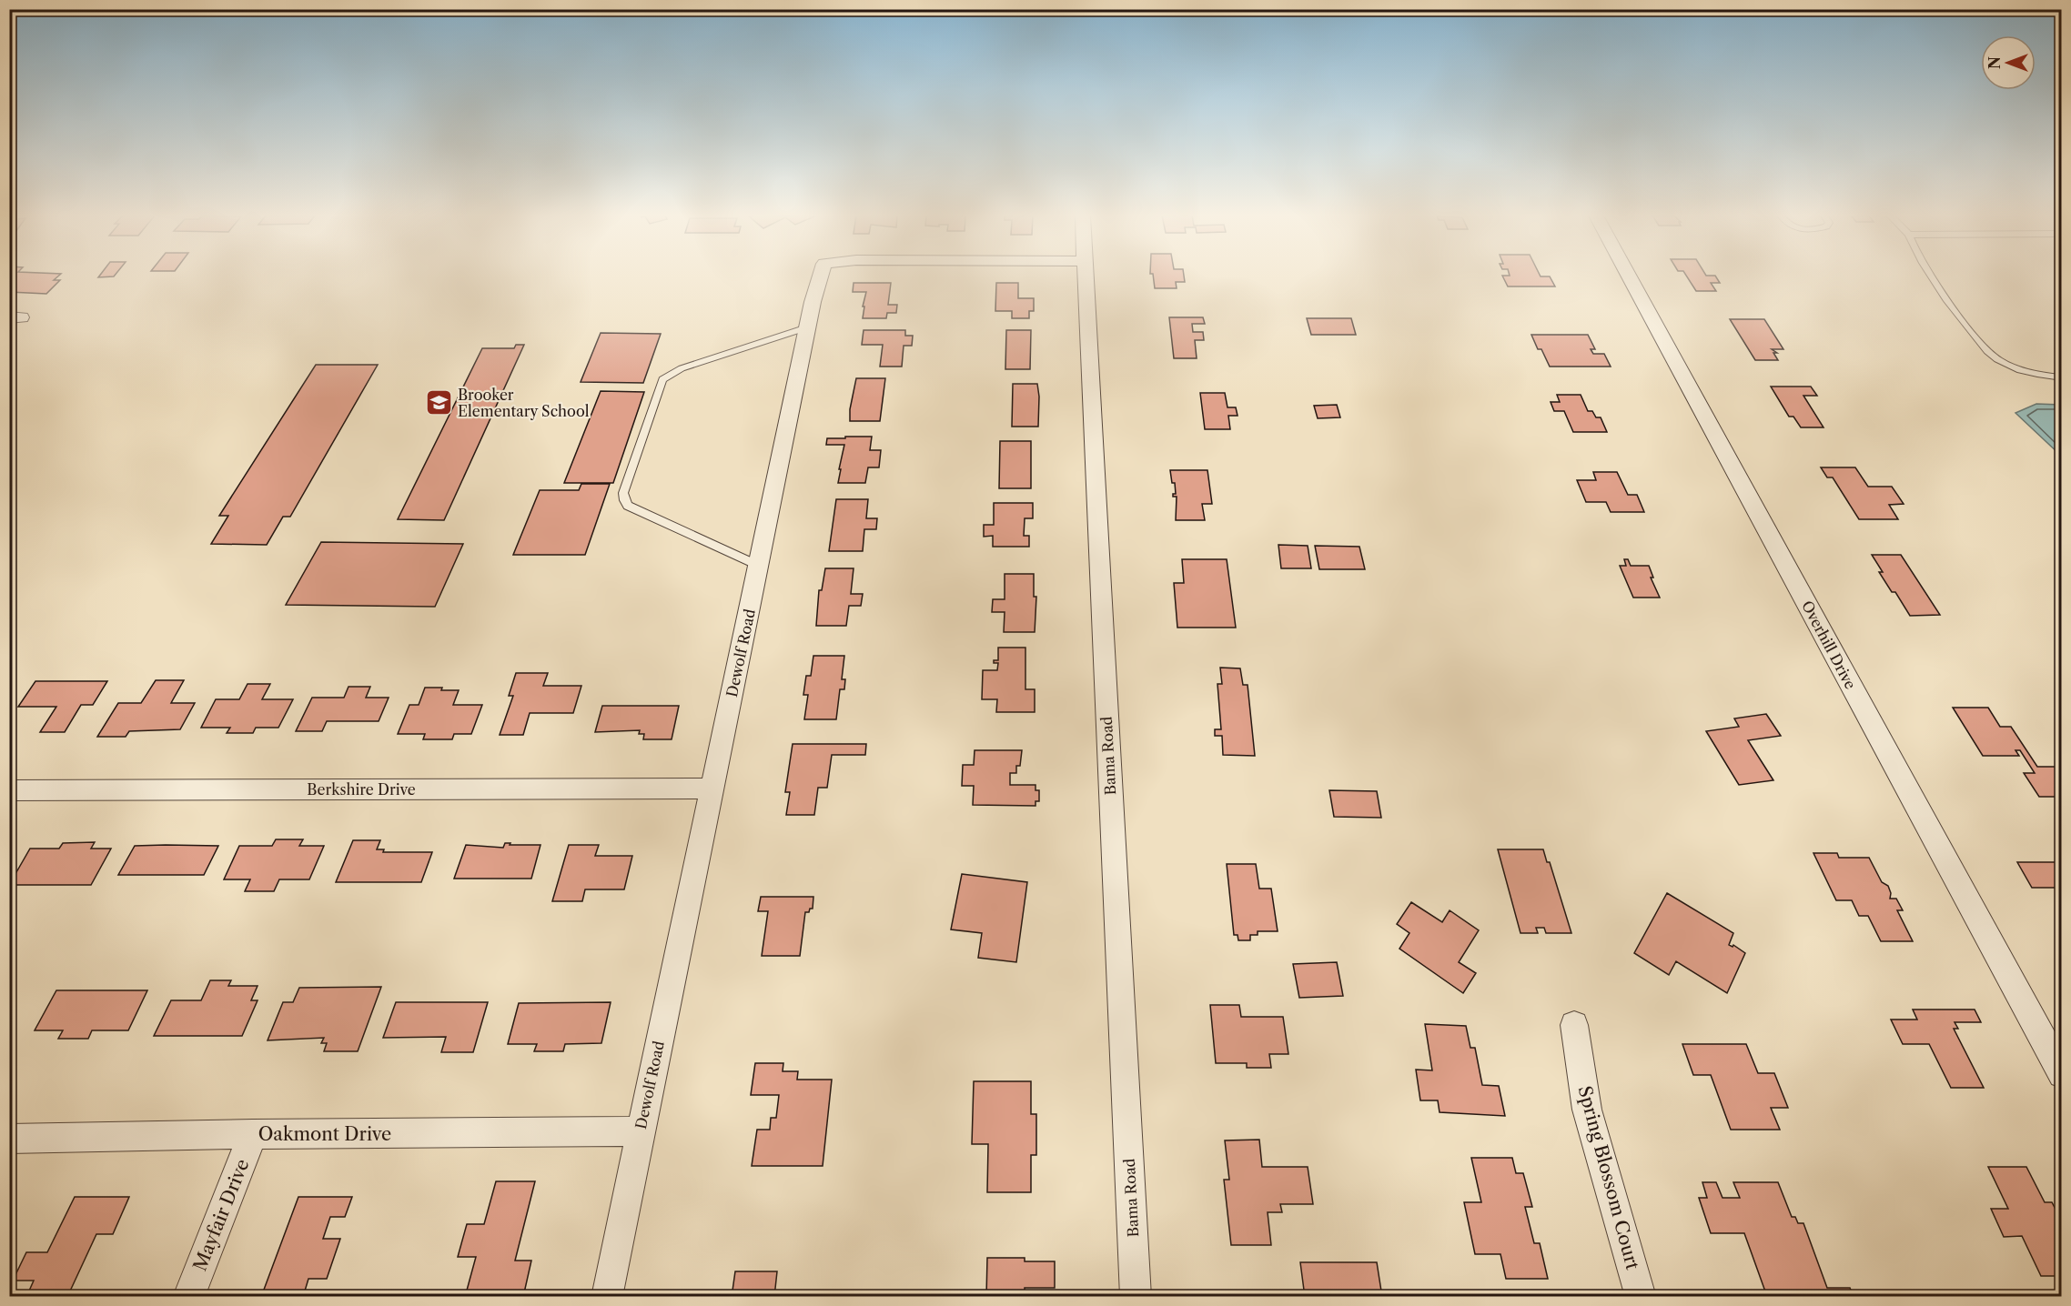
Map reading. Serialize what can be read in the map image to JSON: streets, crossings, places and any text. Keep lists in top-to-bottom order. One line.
{"streets":{"street":["Overhill Drive","Dewolf Road","Bama Road","Berkshire Drive","Oakmont Drive","Spring Blossom Court","Mayfair Drive"]},"crossings":[["Dewolf Road","Berkshire Drive"],["Dewolf Road","Oakmont Drive"],["Oakmont Drive","Mayfair Drive"]],"places":{"school or university":["Brooker Elementary School"]},"north":"left"}
